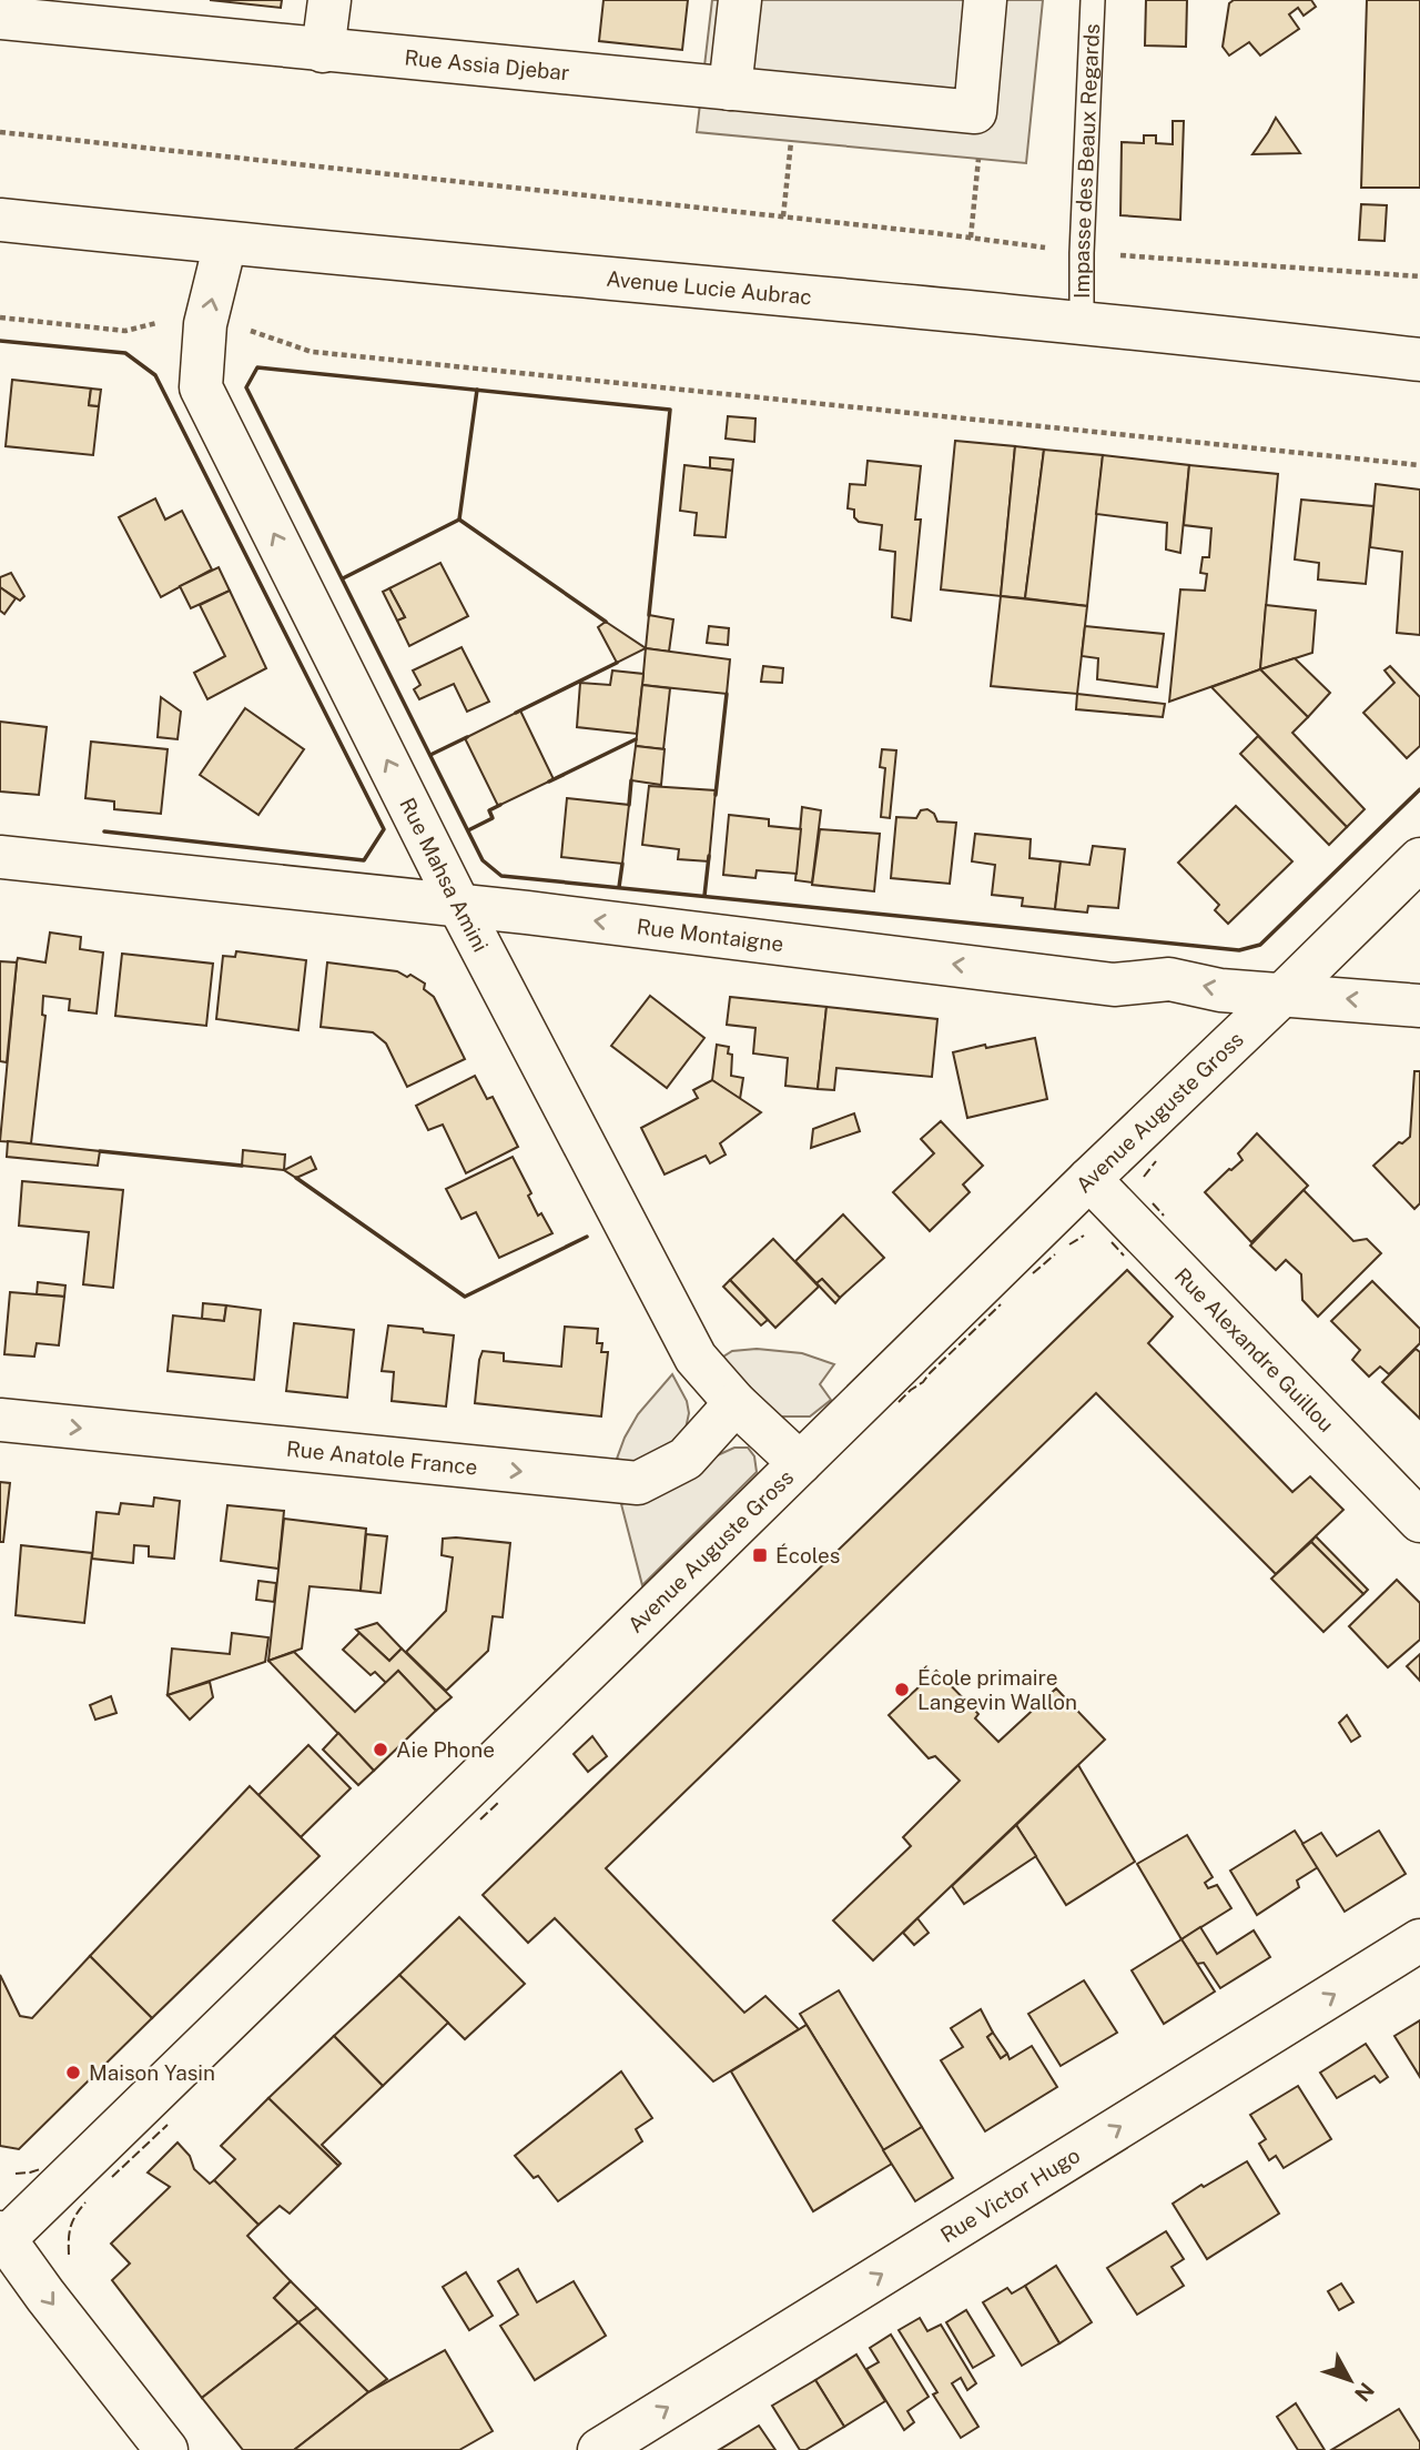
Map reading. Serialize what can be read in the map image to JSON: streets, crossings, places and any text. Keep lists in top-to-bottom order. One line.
{"streets":{"street":["Rue Assia Djebar","Avenue Lucie Aubrac","Rue Mahsa Amini","Rue Montaigne","Avenue Auguste Gross","Rue Alexandre Guillou","Rue Anatole France","Rue Victor Hugo"],"lane":["Impasse des Beaux Regards"]},"crossings":[["Impasse des Beaux Regards","Avenue Lucie Aubrac"],["Avenue Lucie Aubrac","Rue Mahsa Amini"],["Rue Mahsa Amini","Rue Montaigne"],["Rue Mahsa Amini","Avenue Auguste Gross"],["Rue Mahsa Amini","Rue Anatole France"],["Rue Montaigne","Avenue Auguste Gross"],["Avenue Auguste Gross","Rue Alexandre Guillou"]],"one_way":["Rue Mahsa Amini","Rue Montaigne","Rue Anatole France","Rue Victor Hugo"],"places":{"transit":["Écoles"],"other":["École primaire Langevin Wallon","Aie Phone","Maison Yasin"]},"north":"bottom right"}
